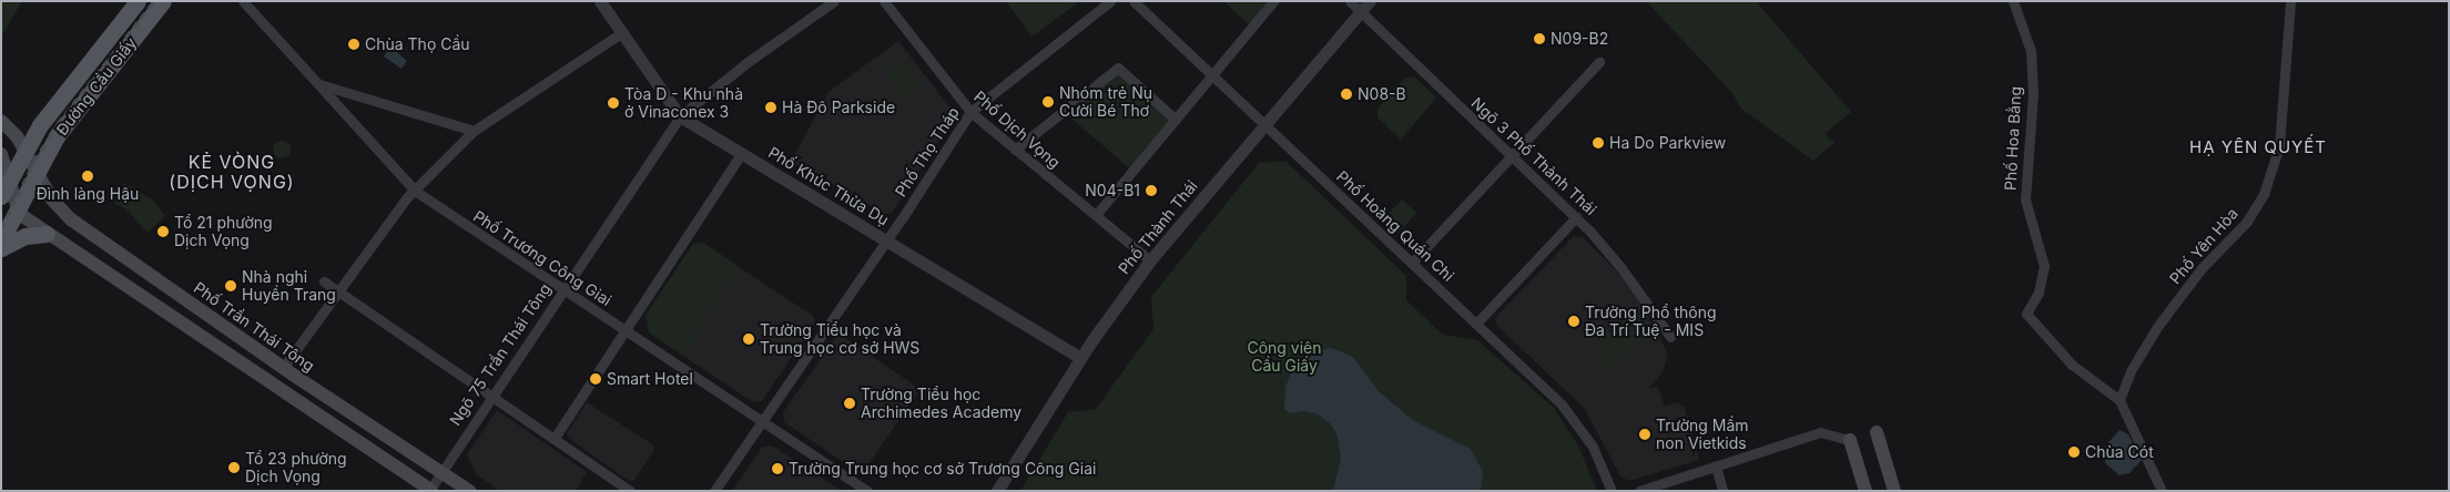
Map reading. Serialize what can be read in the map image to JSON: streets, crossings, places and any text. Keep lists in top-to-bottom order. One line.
{"streets":{"main road":["Đường Cầu Giấy","Phố Trần Thái Tông"],"street":["Phố Dịch Vọng","Phố Hoa Bằng","Phố Thọ Tháp","Ngõ 3 Phố Thành Thái","Phố Khúc Thừa Dụ","Phố Hoàng Quán Chi","Phố Thành Thái","Phố Yên Hòa","Phố Trương Công Giai","Ngõ 75 Trần Thái Tông"]},"crossings":[["Đường Cầu Giấy","Phố Trần Thái Tông"],["Phố Dịch Vọng","Phố Thọ Tháp"],["Phố Dịch Vọng","Phố Thành Thái"],["Phố Hoa Bằng","Phố Yên Hòa"],["Phố Thọ Tháp","Phố Khúc Thừa Dụ"],["Phố Thọ Tháp","Phố Trương Công Giai"],["Ngõ 3 Phố Thành Thái","Phố Thành Thái"],["Phố Khúc Thừa Dụ","Phố Thành Thái"],["Phố Khúc Thừa Dụ","Ngõ 75 Trần Thái Tông"],["Phố Hoàng Quán Chi","Phố Thành Thái"],["Phố Trương Công Giai","Ngõ 75 Trần Thái Tông"],["Phố Trần Thái Tông","Ngõ 75 Trần Thái Tông"]],"districts":["HẠ YÊN QUYẾT","KẺ VÒNG (DỊCH VỌNG)"],"parks":["Công viên Cầu Giấy"],"places":["N09-B2","Chùa Thọ Cầu","N08-B","Nhóm trẻ Nụ Cười Bé Thơ","Tòa D - Khu nhà ở Vinaconex 3","Hà Đô Parkside","Ha Do Parkview","Đình làng Hậu","N04-B1","Tổ 21 phường Dịch Vọng","Nhà nghỉ Huyền Trang","Trường Phổ thông Đa Trí Tuệ - MIS","Trường Tiểu học và Trung học cơ sở HWS","Smart Hotel","Trường Tiểu học Archimedes Academy","Trường Mầm non Vietkids","Chùa Cót","Tổ 23 phường Dịch Vọng","Trường Trung học cơ sở Trương Công Giai"]}
